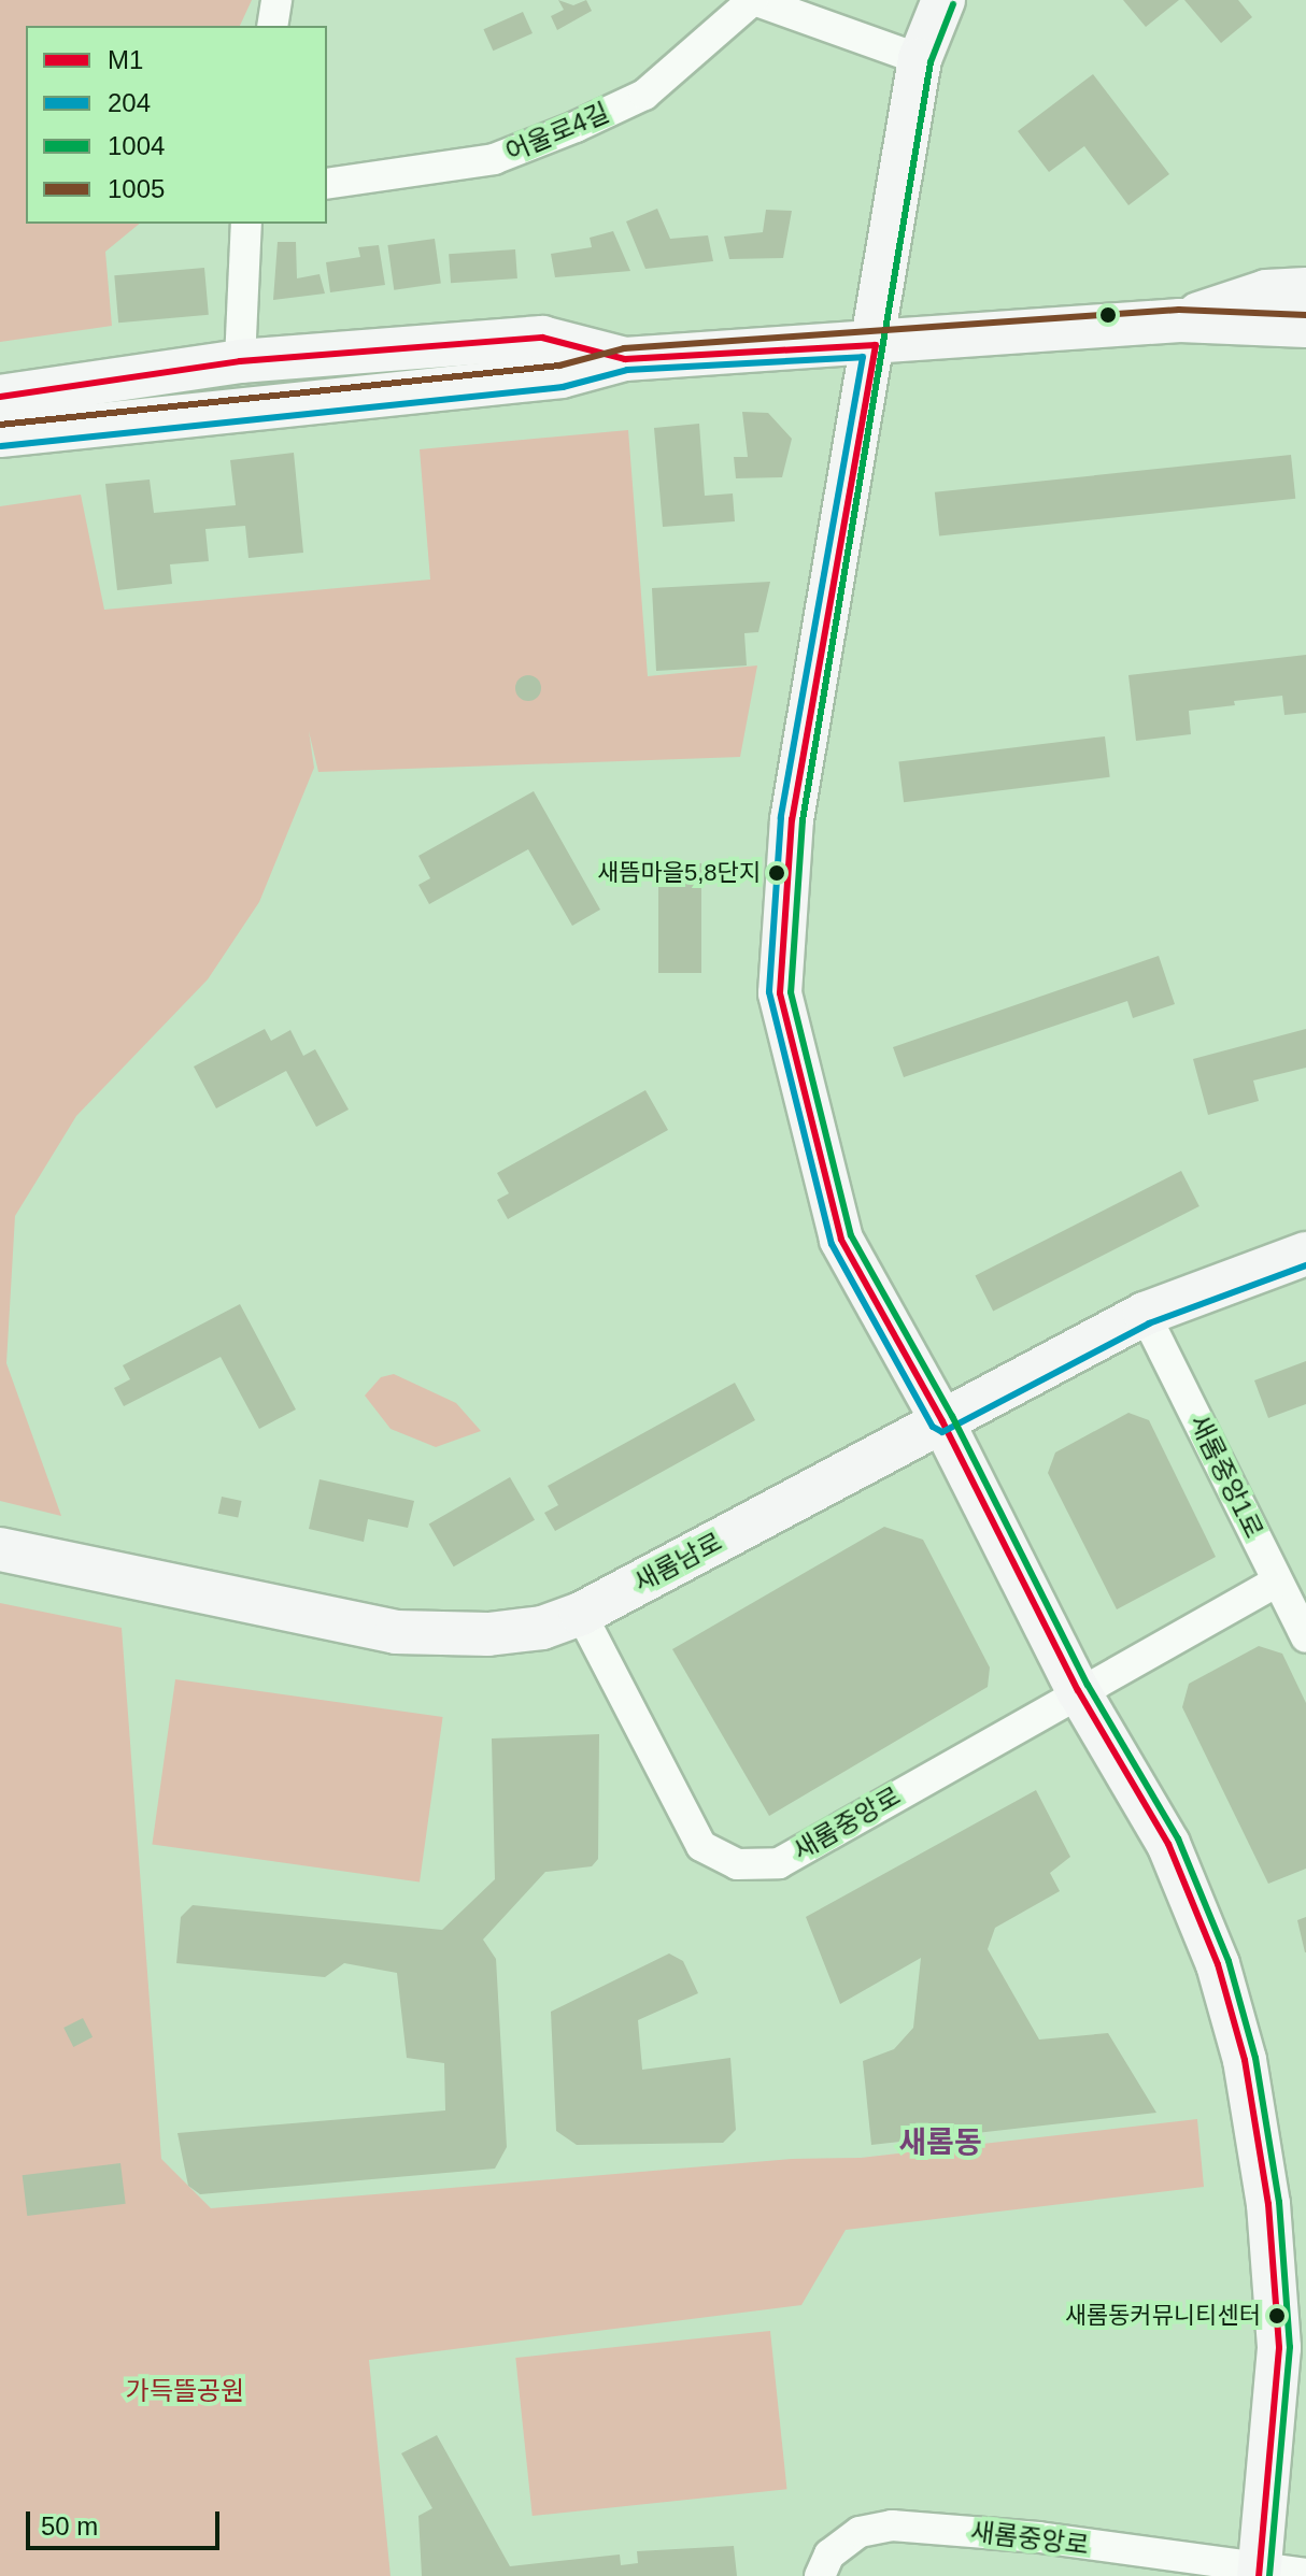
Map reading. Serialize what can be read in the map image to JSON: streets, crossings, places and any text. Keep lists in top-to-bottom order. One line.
{"streets":{"street":["어울로4길","새롬중앙1로","새롬남로","새롬중앙로"]},"crossings":[["새롬중앙1로","새롬남로"],["새롬중앙1로","새롬중앙로"],["새롬남로","새롬중앙로"]],"districts":["새롬동"],"parks":["가득뜰공원"],"places":["새뜸마을5,8단지","새롬동커뮤니티센터"],"lines":["transit line 1004","transit line 1005","transit line M1","transit line 204"],"legend":["M1","204","1004","1005"],"scale_bar":"50 m"}
